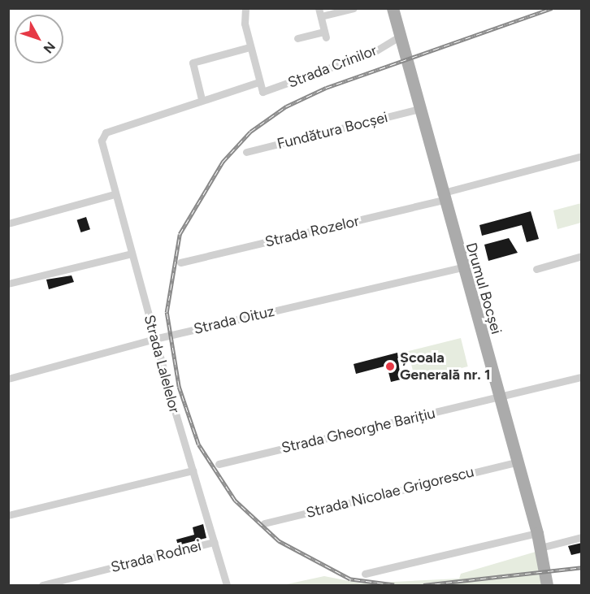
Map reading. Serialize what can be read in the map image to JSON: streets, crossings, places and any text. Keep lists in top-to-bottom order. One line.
{"streets":{"main road":["Drumul Bocșei"],"street":["Strada Crinilor","Fundătura Bocșei","Strada Rozelor","Strada Oituz","Strada Lalelelor","Strada Gheorghe Barițiu","Strada Nicolae Grigorescu","Strada Rodnei"]},"crossings":[["Strada Crinilor","Drumul Bocșei"],["Fundătura Bocșei","Drumul Bocșei"],["Strada Rozelor","Drumul Bocșei"],["Drumul Bocșei","Strada Oituz"],["Drumul Bocșei","Strada Gheorghe Barițiu"],["Drumul Bocșei","Strada Nicolae Grigorescu"],["Strada Oituz","Strada Lalelelor"],["Strada Lalelelor","Strada Rodnei"]],"places":["Școala Generală nr. 1"],"north":"bottom right"}
